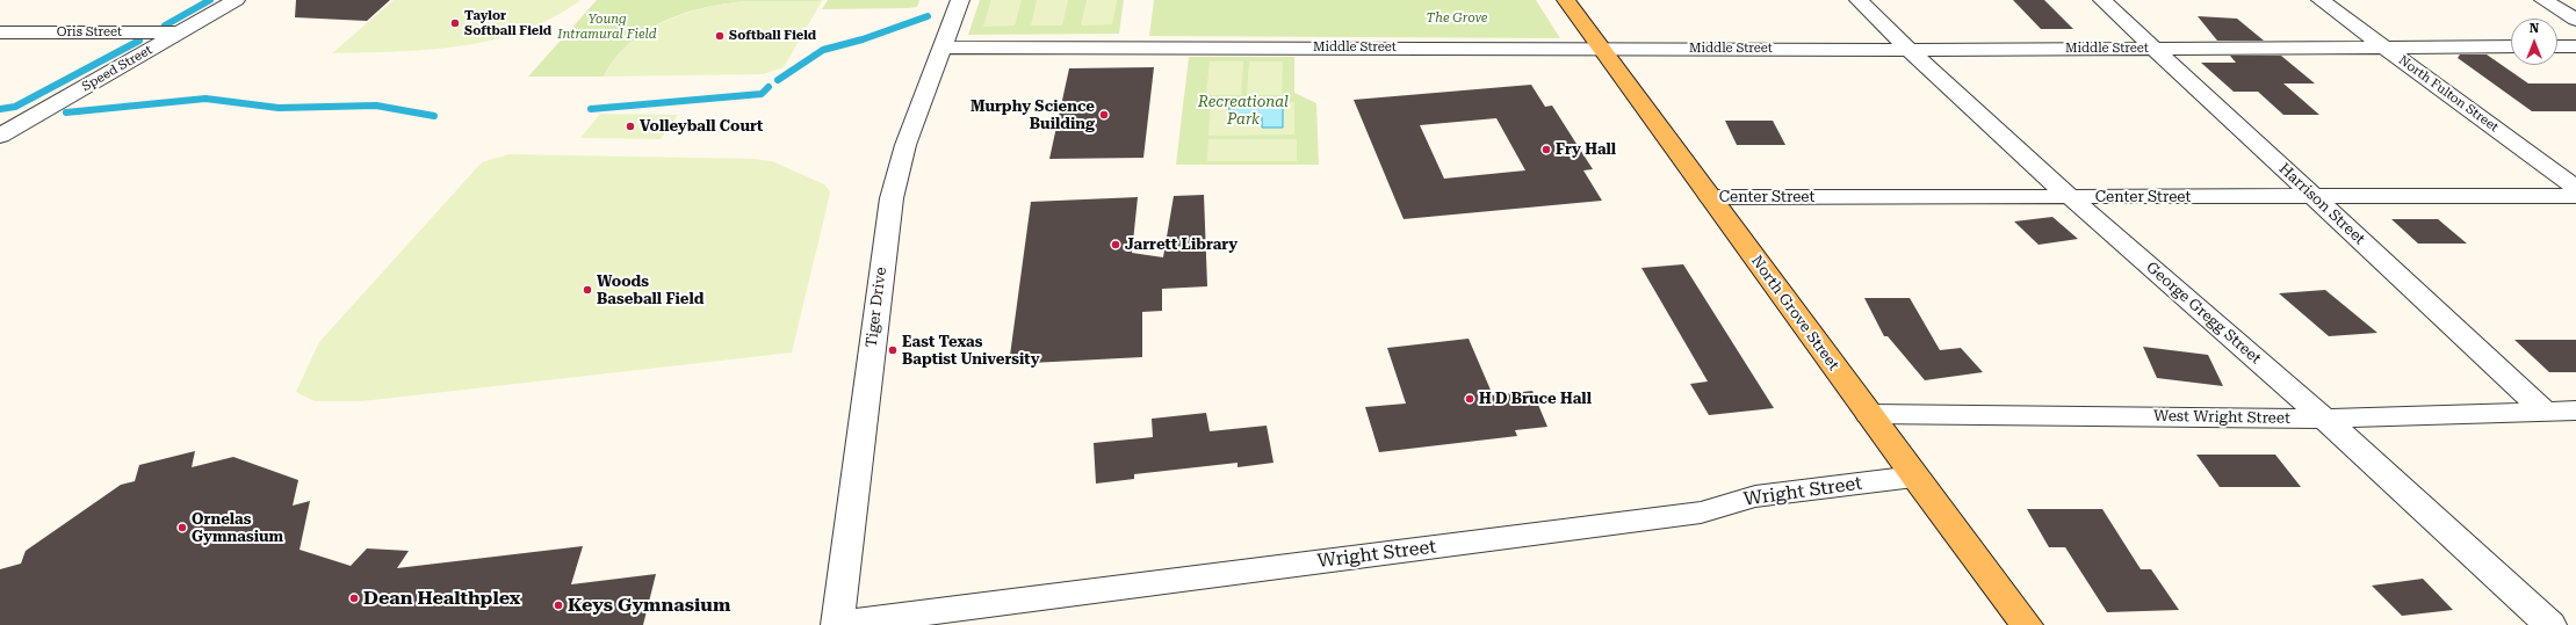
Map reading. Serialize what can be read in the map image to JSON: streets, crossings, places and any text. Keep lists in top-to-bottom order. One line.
{"streets":{"main road":["North Grove Street"],"street":["Oris Street","Middle Street","Speed Street","North Fulton Street","Center Street","Harrison Street","Tiger Drive","George Gregg Street","West Wright Street","Wright Street"]},"crossings":[["Oris Street","Speed Street"],["Middle Street","North Fulton Street"],["Middle Street","Harrison Street"],["Middle Street","Tiger Drive"],["Middle Street","North Grove Street"],["Middle Street","George Gregg Street"],["Center Street","Harrison Street"],["Center Street","North Grove Street"],["Center Street","George Gregg Street"],["Harrison Street","West Wright Street"],["Tiger Drive","Wright Street"],["North Grove Street","West Wright Street"],["North Grove Street","Wright Street"],["George Gregg Street","West Wright Street"]],"parks":["The Grove","Young Intramural Field","Recreational Park"],"places":["Taylor Softball Field","Softball Field","Murphy Science Building","Volleyball Court","Fry Hall","Jarrett Library","Woods Baseball Field","East Texas Baptist University","H D Bruce Hall","Ornelas Gymnasium","Dean Healthplex","Keys Gymnasium"],"north":"top"}
